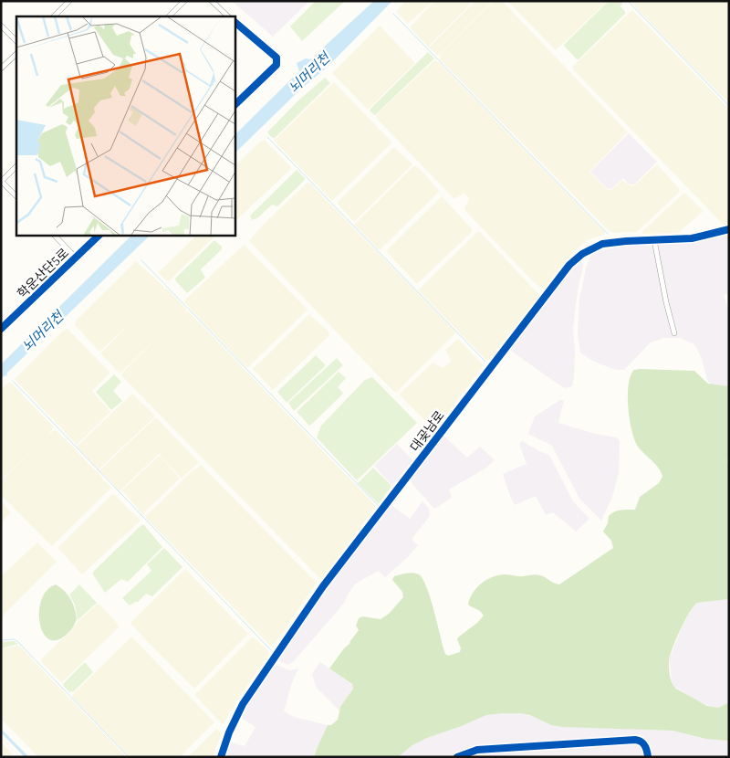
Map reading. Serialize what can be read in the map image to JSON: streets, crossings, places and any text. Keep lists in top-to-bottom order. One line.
{"streets":{"street":["학운산단5로","대곶남로"]},"water":["뇌머리천"]}
